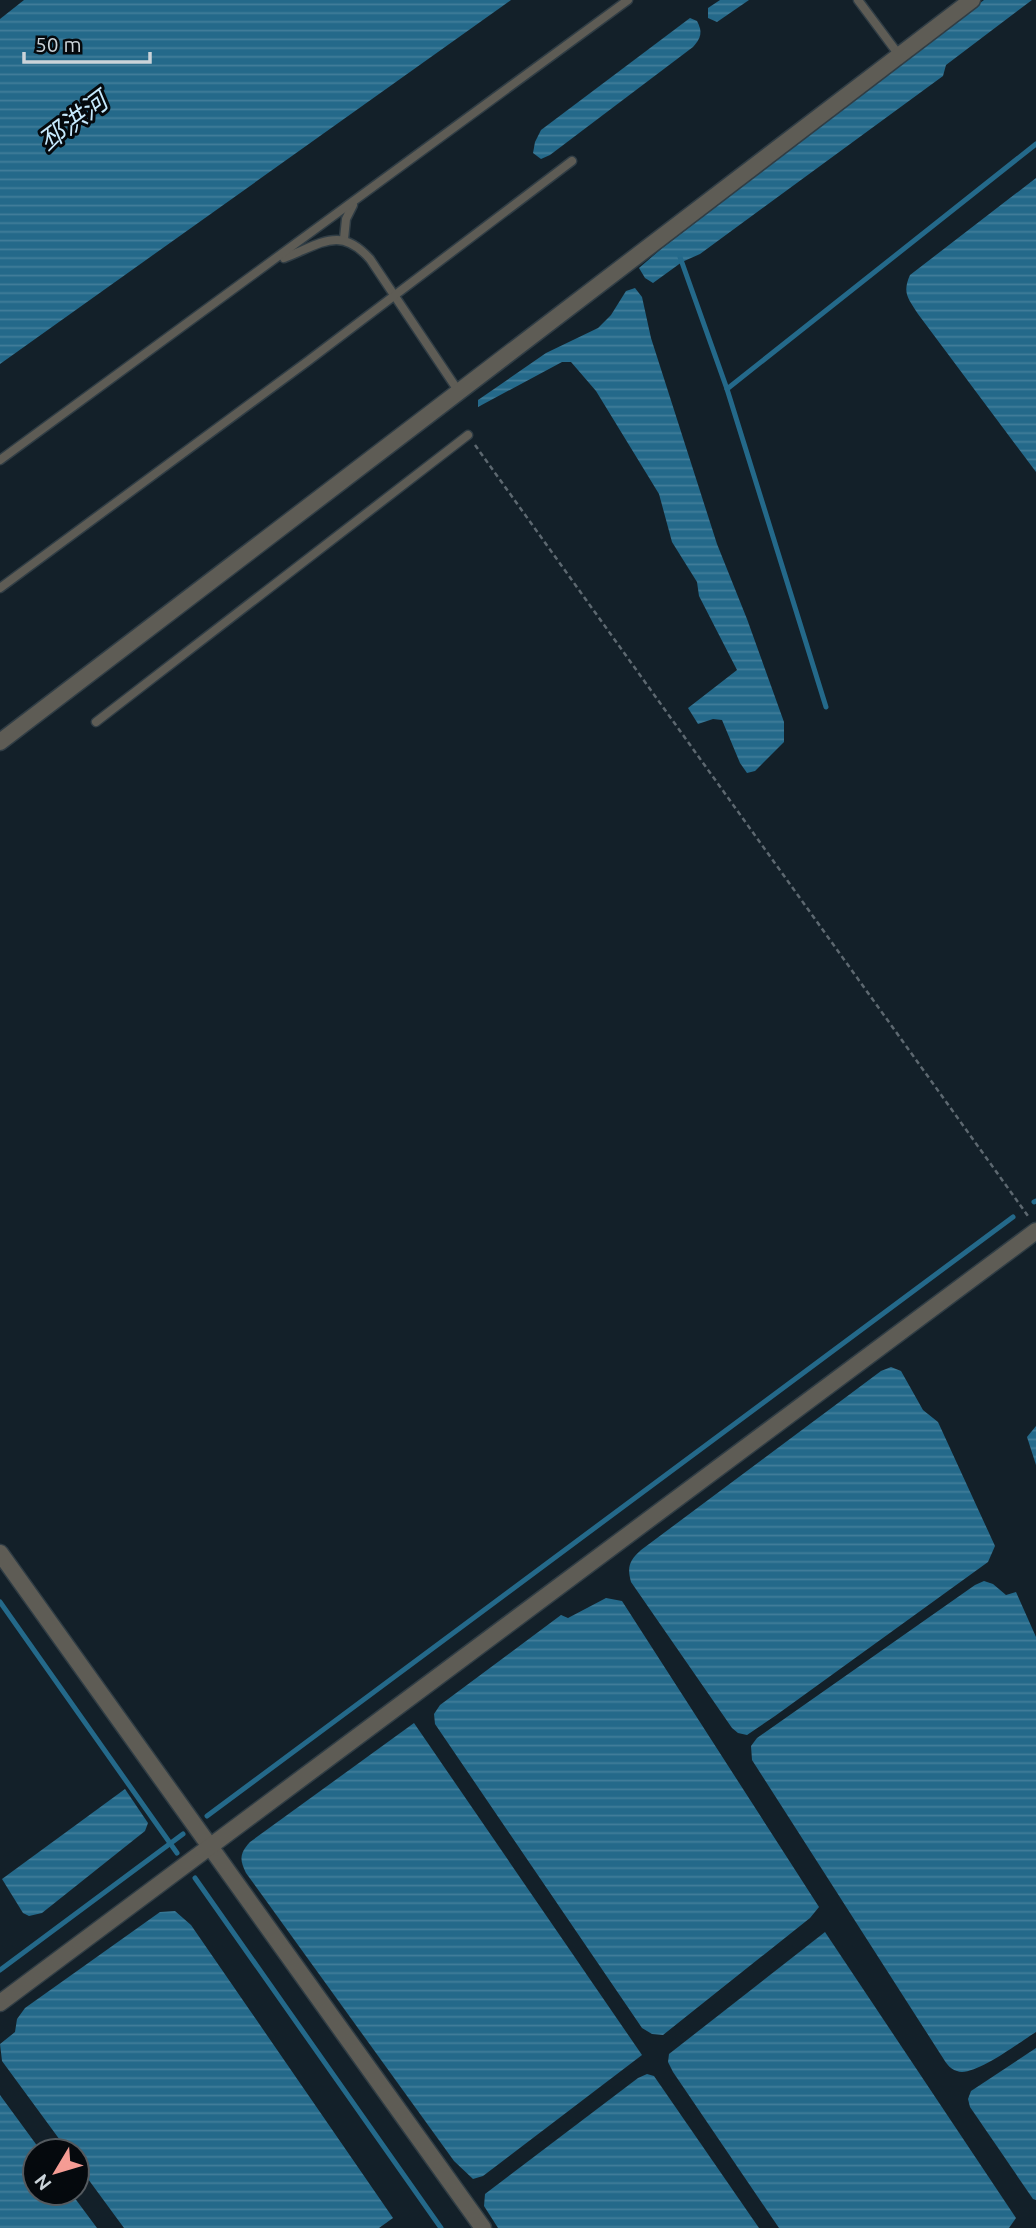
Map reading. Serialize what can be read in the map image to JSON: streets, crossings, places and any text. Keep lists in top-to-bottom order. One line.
{"water":["邳洪河"],"scale_bar":"50 m","north":"bottom left"}
